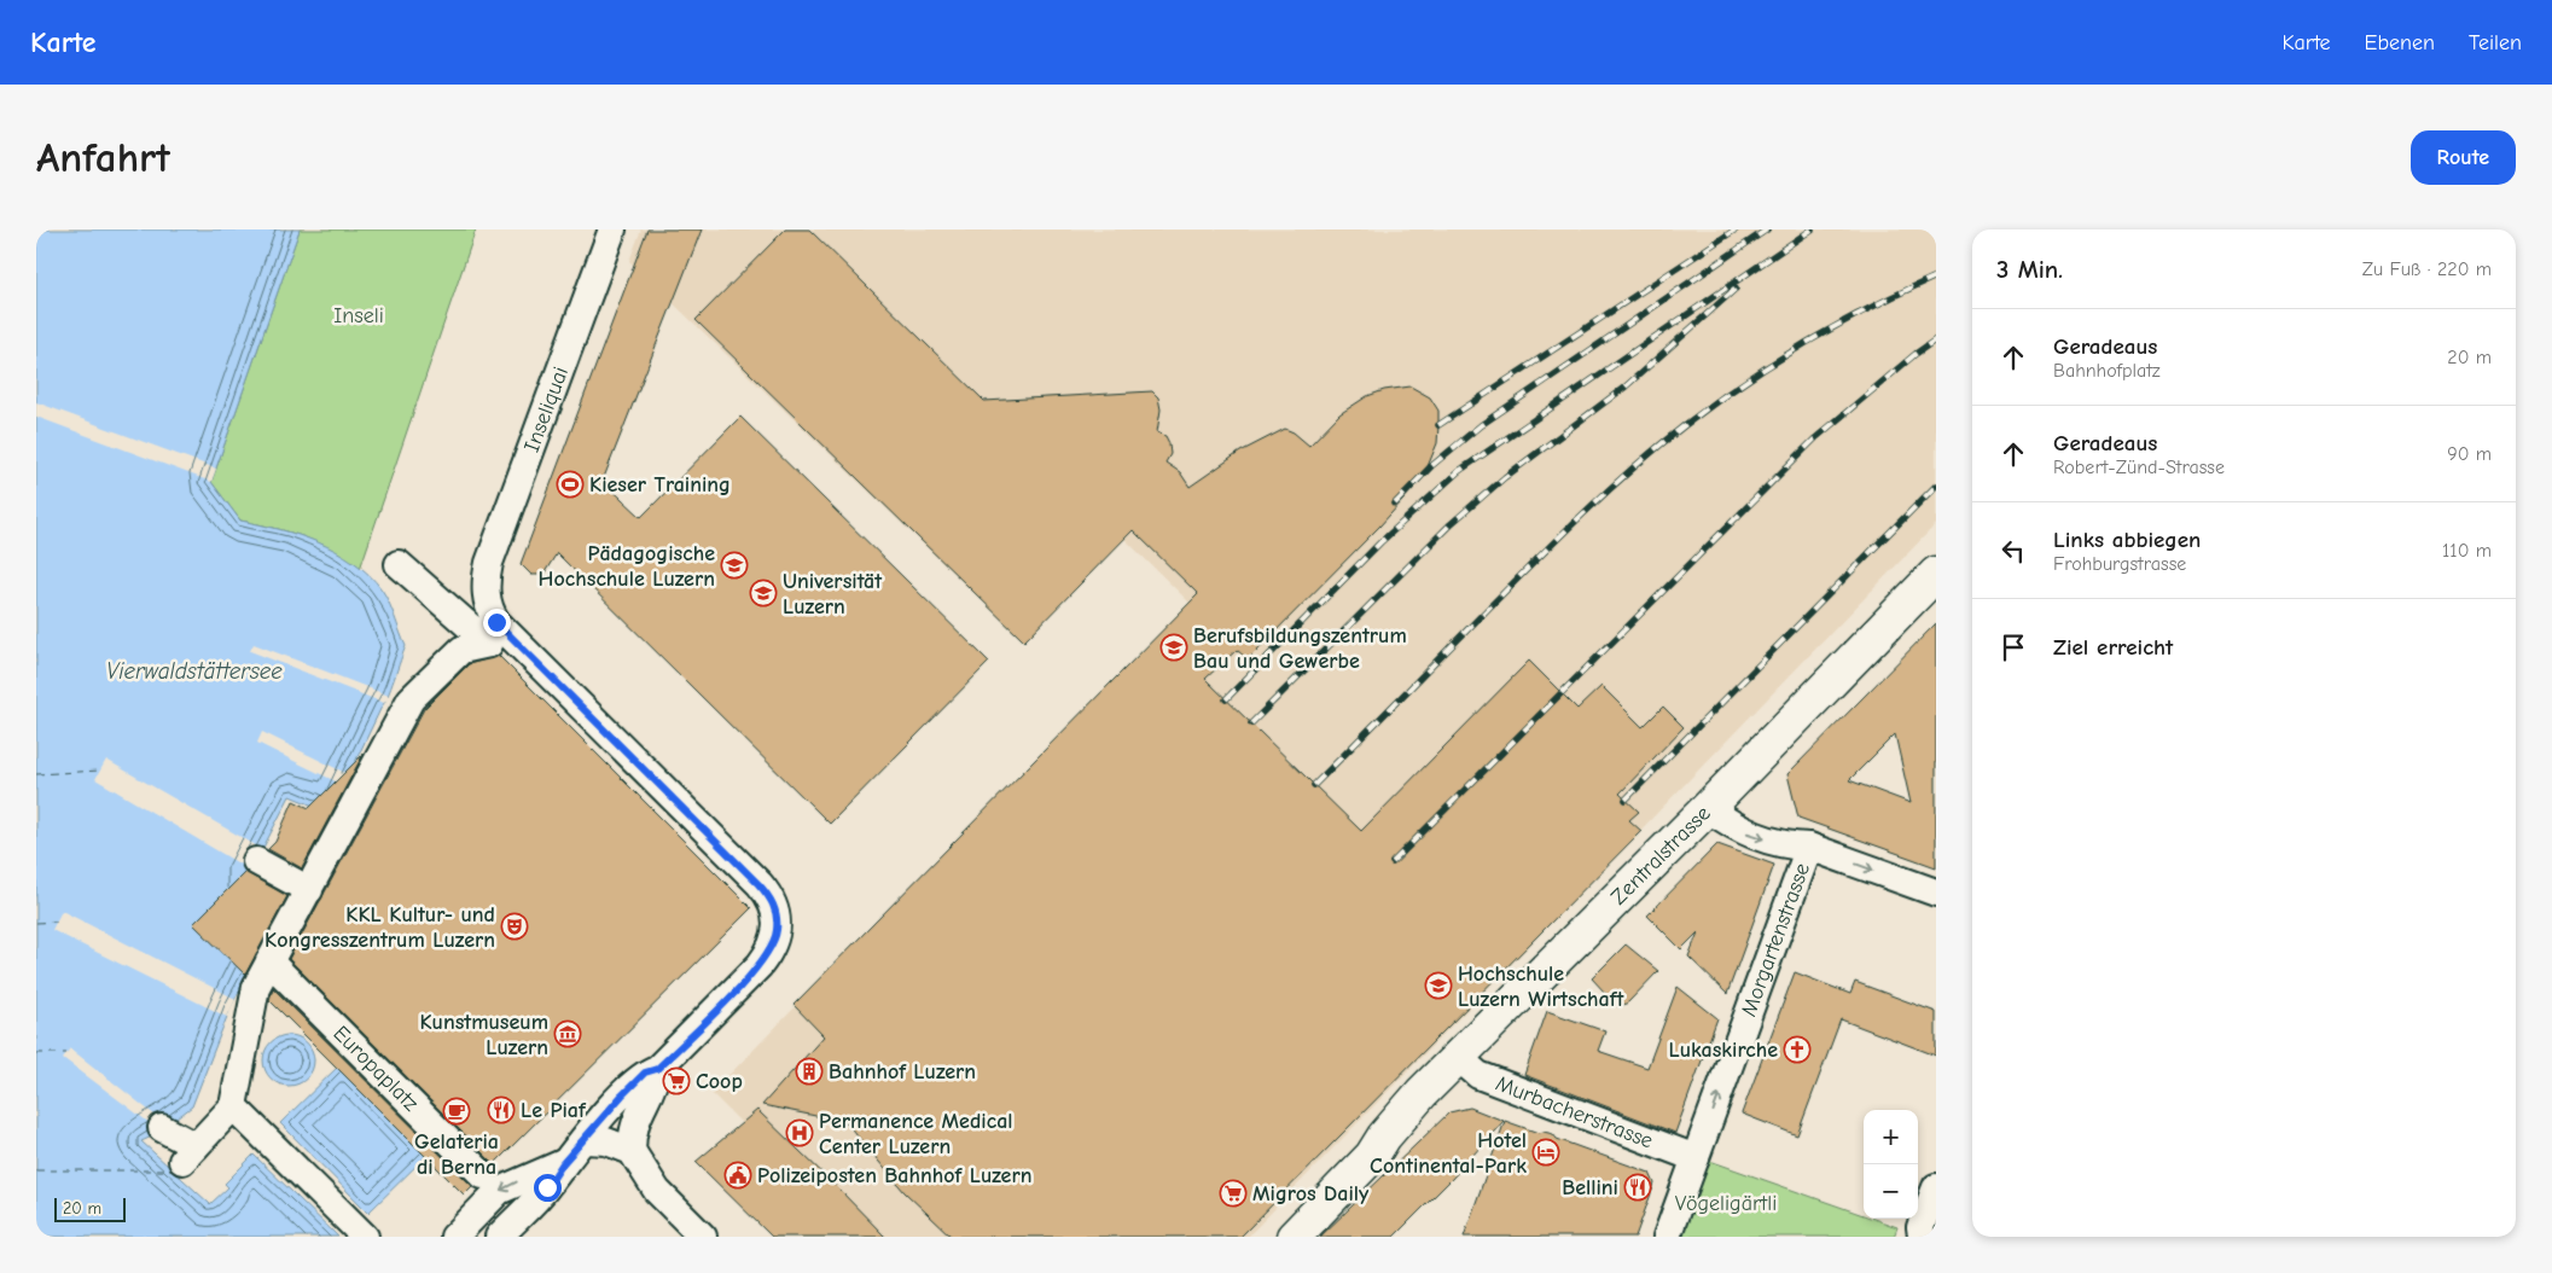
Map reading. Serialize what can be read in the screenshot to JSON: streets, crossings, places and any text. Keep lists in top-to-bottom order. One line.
{"streets":{"main road":["Zentralstrasse"],"street":["Inseliquai","Morgartenstrasse","Europaplatz","Murbacherstrasse"]},"crossings":[["Zentralstrasse","Murbacherstrasse"],["Morgartenstrasse","Murbacherstrasse"]],"one_way":["Morgartenstrasse"],"water":["Vierwaldstättersee"],"parks":["Inseli","Vögeligärtli"],"places":{"sports":["Kieser Training"],"school or university":["Pädagogische Hochschule Luzern","Universität Luzern","Berufsbildungszentrum Bau und Gewerbe","Hochschule Luzern Wirtschaft"],"theatre":["KKL Kultur- und Kongresszentrum Luzern"],"museum":["Kunstmuseum Luzern"],"church":["Lukaskirche"],"building":["Bahnhof Luzern"],"supermarket":["Coop","Migros Daily"],"restaurant":["Le Piaf","Bellini"],"cafe":["Gelateria di Berna"],"hospital":["Permanence Medical Center Luzern"],"hotel":["Hotel Continental-Park"],"public building":["Polizeiposten Bahnhof Luzern"]},"scale_bar":"20 m","page":{"header":"Karte","nav":["Karte","Ebenen","Teilen"],"buttons":"Route","title":"Anfahrt","heading":["3 Min.","Zu Fuß · 220 m"],"list":[["Geradeaus","Bahnhofplatz","20 m"],["Geradeaus","Robert-Zünd-Strasse","90 m"],["Links abbiegen","Frohburgstrasse","110 m"],"Ziel erreicht"],"map_buttons":["+","−"],"scale":"20 m"}}
